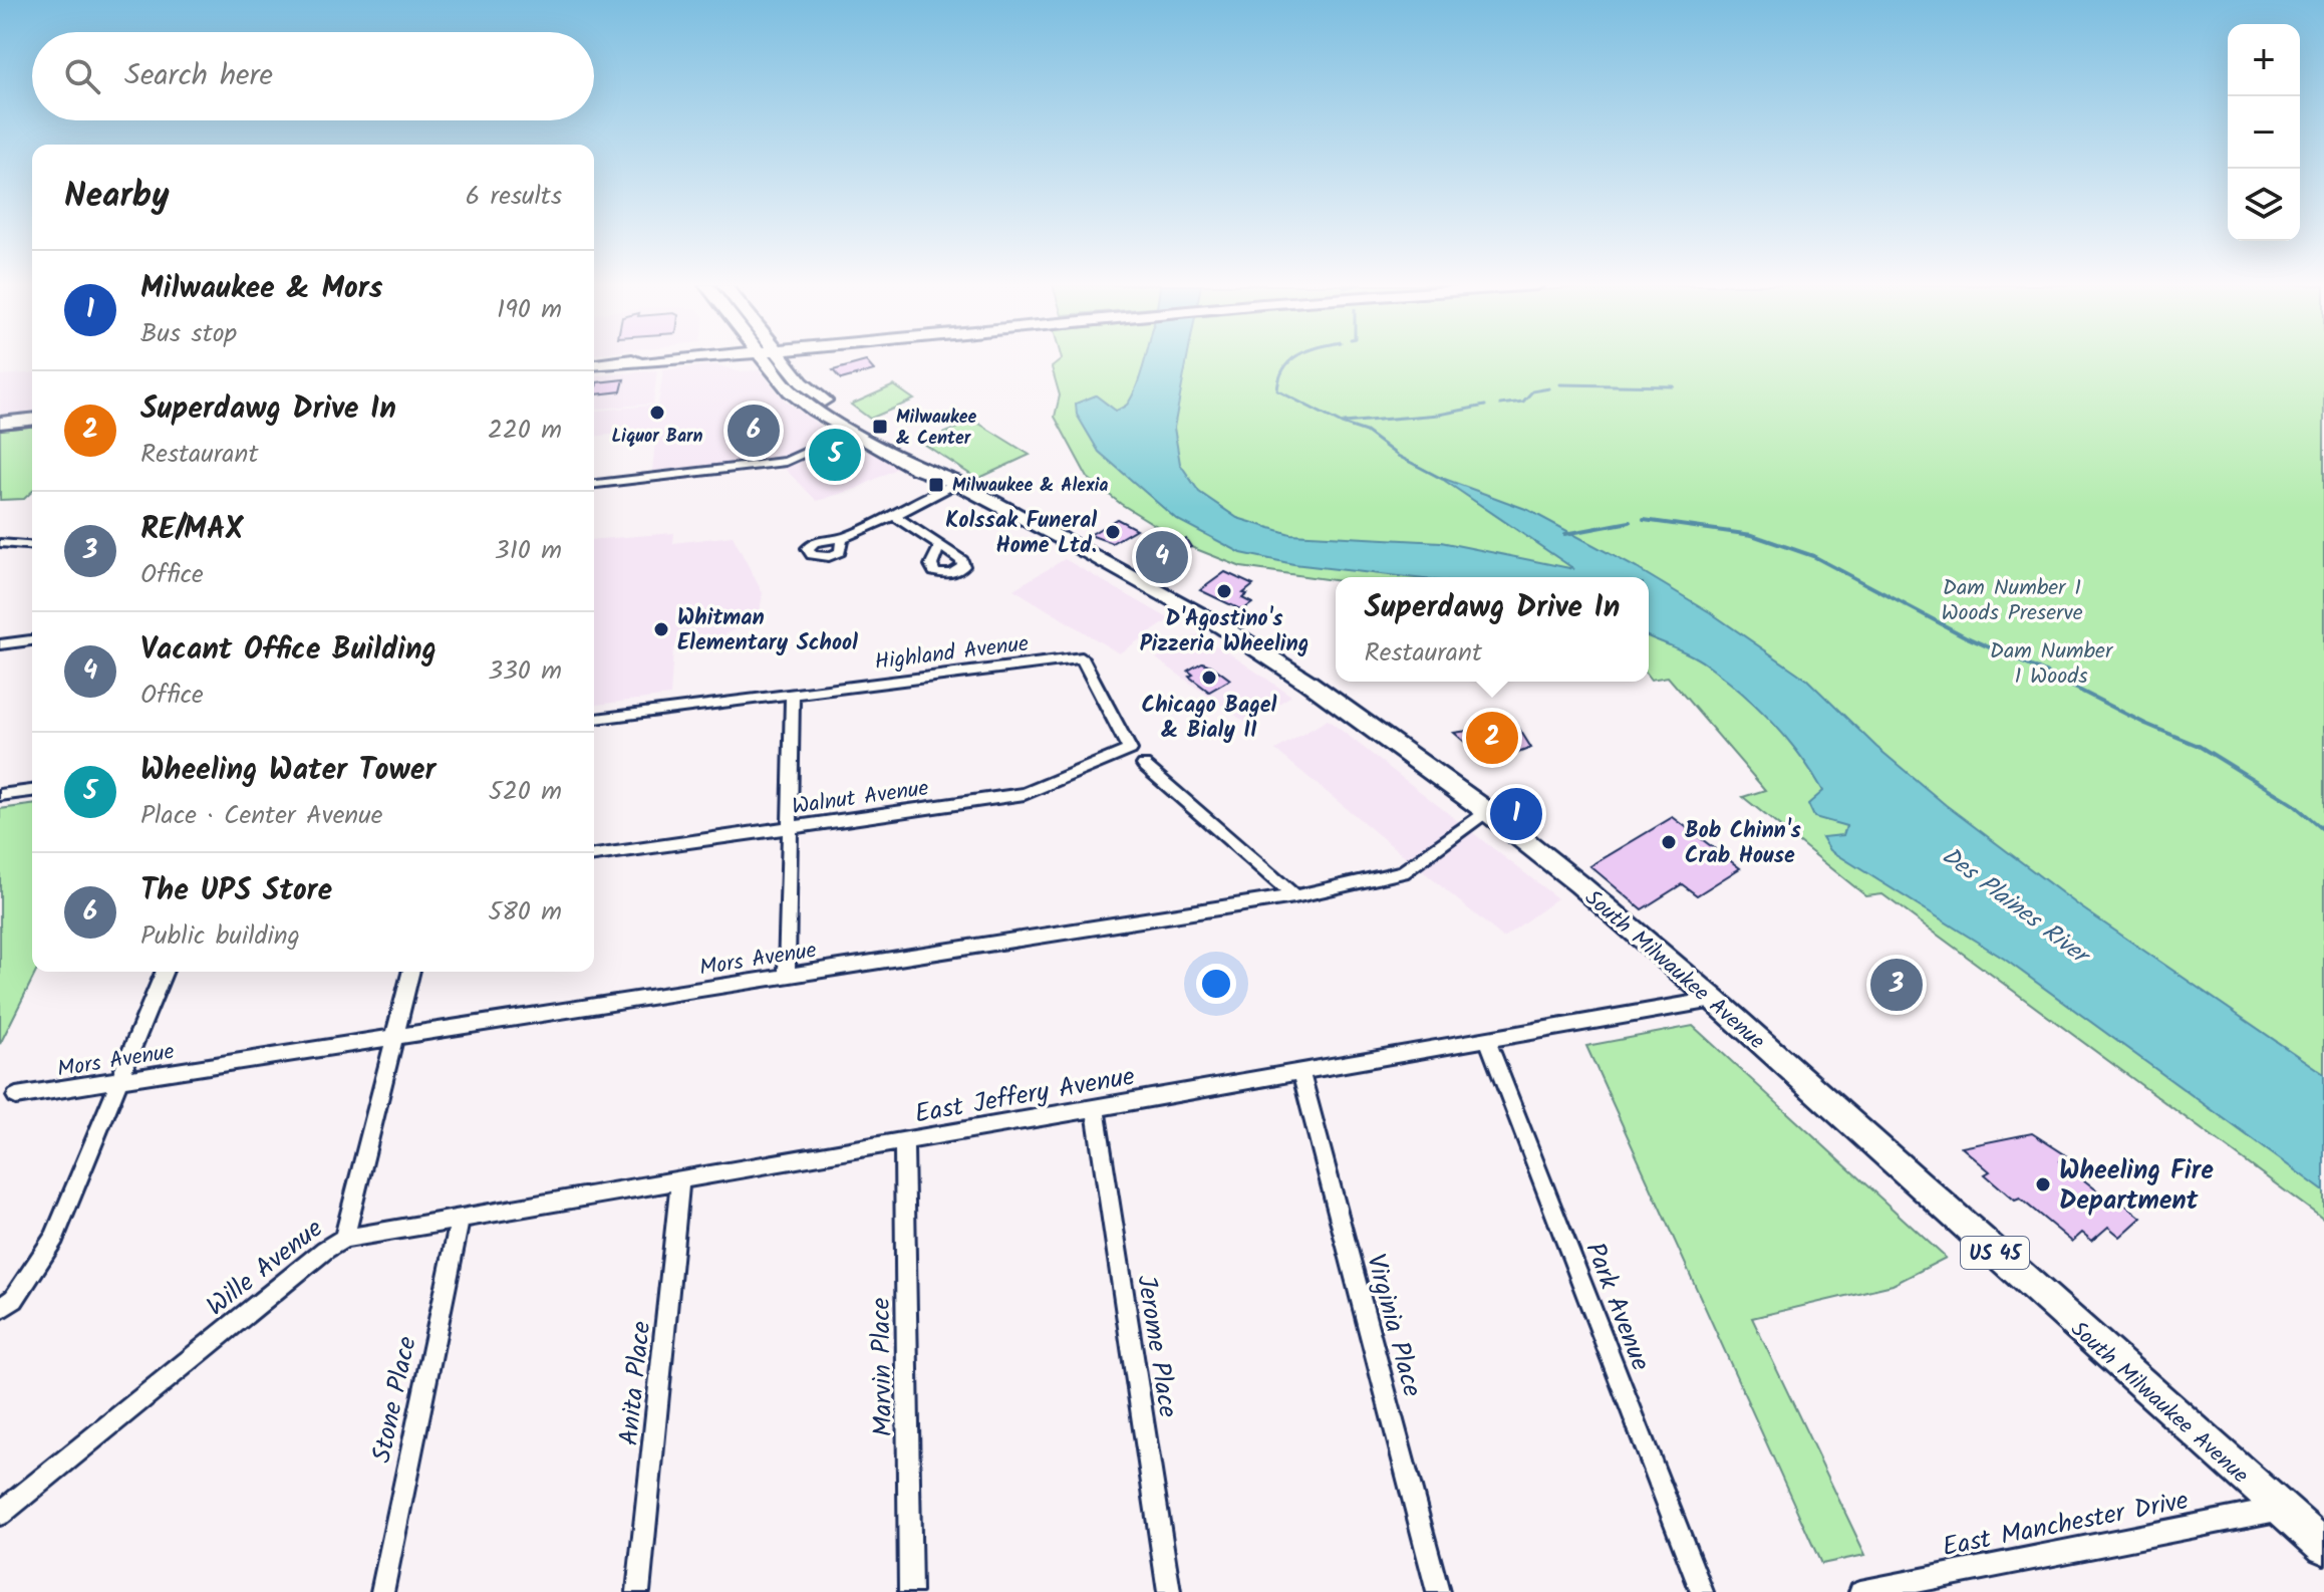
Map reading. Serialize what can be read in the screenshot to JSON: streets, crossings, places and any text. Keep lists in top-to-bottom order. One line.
{"streets":{"main road":["South Milwaukee Avenue","US 45"],"street":["Highland Avenue","Walnut Avenue","Mors Avenue","East Jeffery Avenue","Wille Avenue","Park Avenue","Virginia Place","Jerome Place","Marvin Place","Anita Place","Stone Place","East Manchester Drive"]},"crossings":[["Highland Avenue","Walnut Avenue"],["Mors Avenue","South Milwaukee Avenue"],["Mors Avenue","Wille Avenue"],["South Milwaukee Avenue","East Jeffery Avenue"],["South Milwaukee Avenue","East Manchester Drive"],["East Jeffery Avenue","Wille Avenue"],["East Jeffery Avenue","Park Avenue"],["East Jeffery Avenue","Virginia Place"],["East Jeffery Avenue","Jerome Place"],["East Jeffery Avenue","Marvin Place"],["East Jeffery Avenue","Anita Place"],["East Jeffery Avenue","Stone Place"]],"water":["Des Plaines River"],"parks":["Dam Number 1 Woods Preserve","Dam Number 1 Woods"],"places":{"other":["Liquor Barn","Kolssak Funeral Home Ltd.","D'Agostino's Pizzeria Wheeling","Whitman Elementary School","Chicago Bagel & Bialy II","Bob Chinn's Crab House","Wheeling Fire Department"],"transit":["Milwaukee & Center","Milwaukee & Alexia"]},"page":{"map_buttons":["+","−"],"search":"Search here","heading":["Nearby","6 results"],"list":[{"mark":"1","name":"Milwaukee & Mors","note":"Bus stop","value":"190 m"},{"mark":"2","name":"Superdawg Drive In","note":"Restaurant","value":"220 m"},{"mark":"3","name":"RE/MAX","note":"Office","value":"310 m"},{"mark":"4","name":"Vacant Office Building","note":"Office","value":"330 m"},{"mark":"5","name":"Wheeling Water Tower","note":"Place · Center Avenue","value":"520 m"},{"mark":"6","name":"The UPS Store","note":"Public building","value":"580 m"}],"pins":["6","5","4","2","1","3"],"popup":["Superdawg Drive In","Restaurant"]}}
